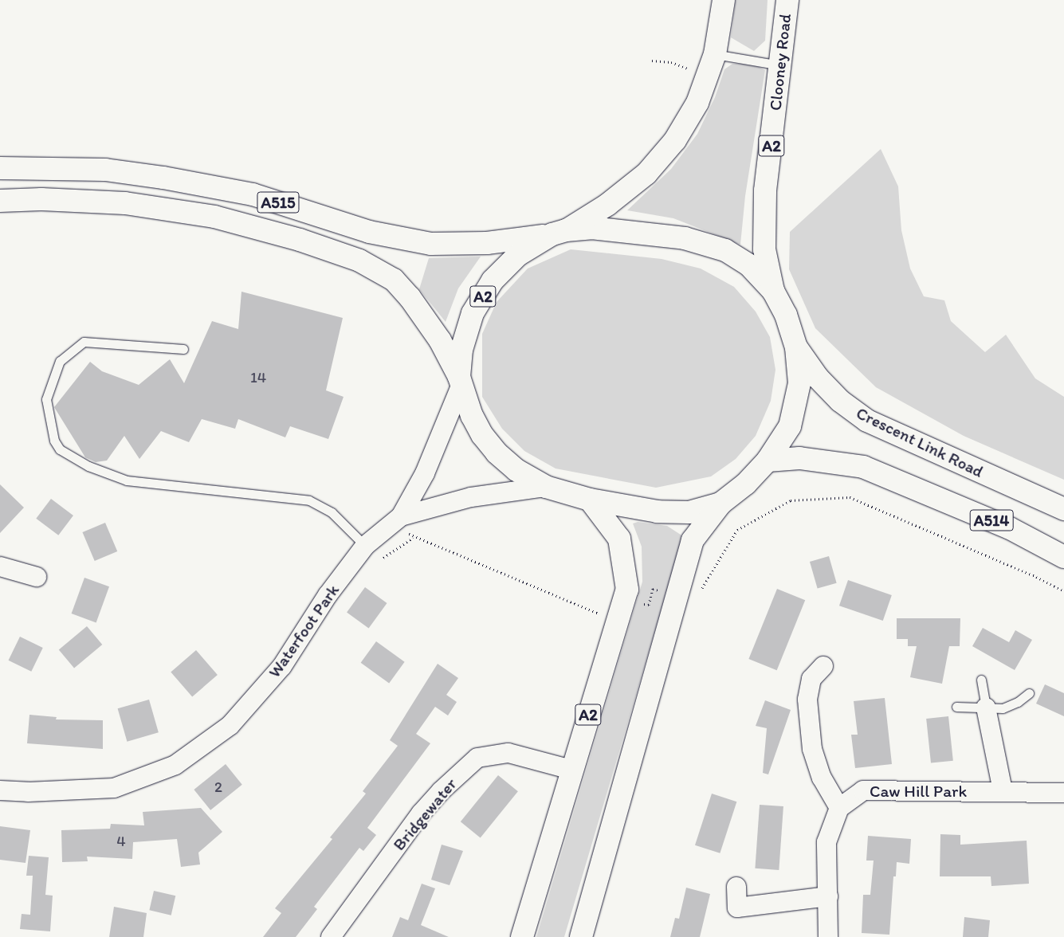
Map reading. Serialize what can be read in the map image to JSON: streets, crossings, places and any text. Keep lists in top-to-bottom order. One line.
{"streets":{"highway":["Clooney Road","A2","A515","Crescent Link Road","A514"],"street":["Waterfoot Park","Caw Hill Park","Bridgewater"]},"crossings":[["Clooney Road","A2"],["Clooney Road","A514"],["A2","A515"],["A2","Crescent Link Road"],["A2","A514"],["A2","Waterfoot Park"],["A2","Bridgewater"],["A515","Waterfoot Park"],["Crescent Link Road","A514"]],"house_numbers":["14","2","4"]}
